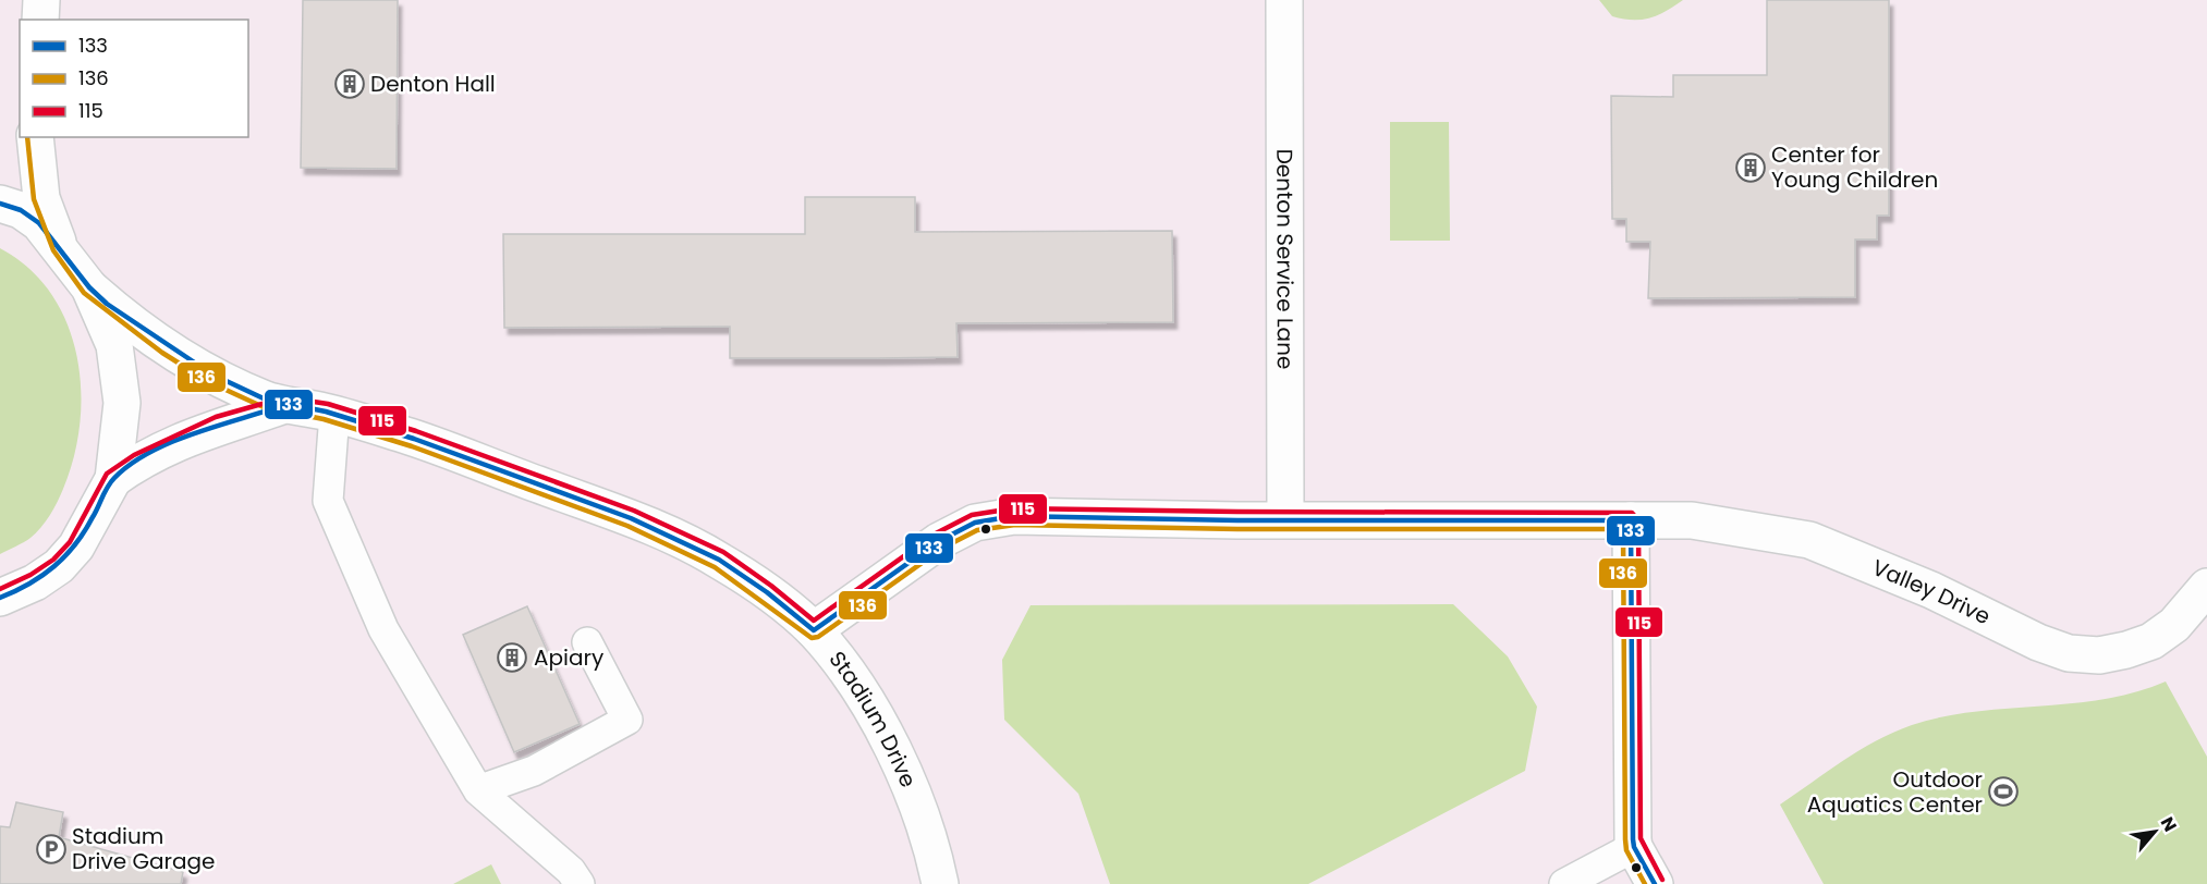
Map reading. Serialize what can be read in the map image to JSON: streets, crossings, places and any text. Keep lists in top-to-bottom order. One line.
{"streets":{"street":["Denton Service Lane","Valley Drive","Stadium Drive"]},"crossings":[["Denton Service Lane","Valley Drive"],["Valley Drive","Stadium Drive"]],"places":{"building":["Denton Hall","Center for Young Children","Apiary"],"sports":["Outdoor Aquatics Center"],"parking":["Stadium Drive Garage"]},"lines":["transit line 136","transit line 133","transit line 115"],"legend":["133","136","115"],"north":"top right"}
